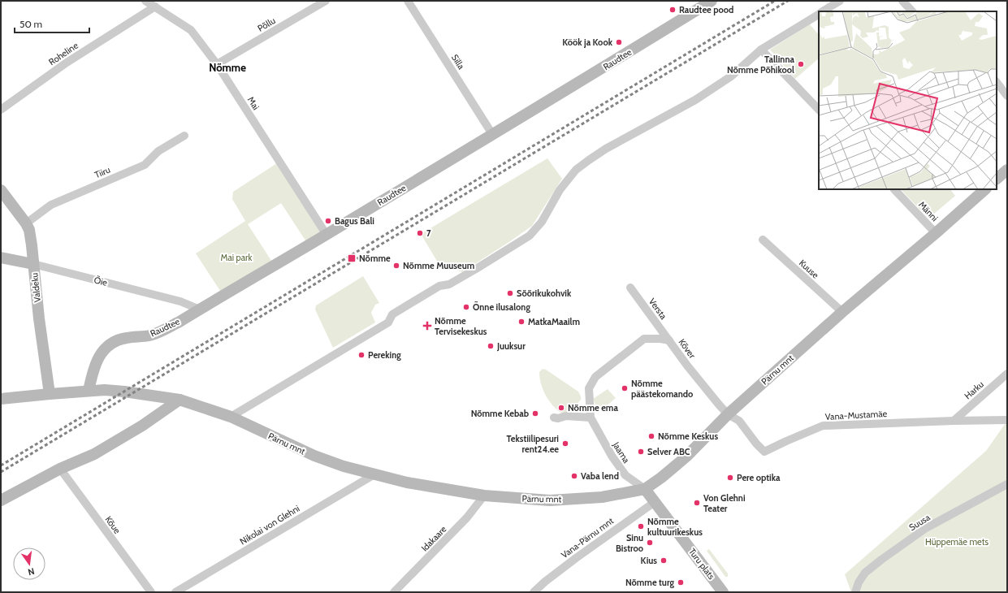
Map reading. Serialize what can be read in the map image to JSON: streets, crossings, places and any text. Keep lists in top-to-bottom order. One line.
{"streets":{"main road":["Raudtee","Õie","Valdeku","Pärnu mnt","Turu plats"],"street":["Põllu","Roheline","Silla","Mai","Tiiru","Männi","Kuuse","Versta","Kõver","Harku","Vana-Mustamäe","Jaama","Suusa","Kõue","Nikolai von Glehni","Vana-Pärnu mnt","Idakaare"]},"crossings":[["Põllu","Mai"],["Roheline","Mai"],["Raudtee","Silla"],["Raudtee","Mai"],["Raudtee","Õie"],["Raudtee","Pärnu mnt"],["Tiiru","Valdeku"],["Männi","Pärnu mnt"],["Kuuse","Pärnu mnt"],["Õie","Valdeku"],["Valdeku","Pärnu mnt"],["Versta","Kõver"],["Kõver","Pärnu mnt"],["Kõver","Vana-Mustamäe"],["Kõver","Jaama"],["Pärnu mnt","Vana-Mustamäe"],["Pärnu mnt","Jaama"],["Pärnu mnt","Nikolai von Glehni"],["Pärnu mnt","Idakaare"],["Pärnu mnt","Turu plats"],["Harku","Vana-Mustamäe"],["Jaama","Turu plats"],["Vana-Pärnu mnt","Turu plats"]],"districts":["Nõmme"],"parks":["Mai park","Hüppemäe mets"],"places":{"other":["Raudtee pood","Köök ja Kook","Tallinna Nõmme Põhikool","Bagus Bali","7","Nõmme Muuseum","Sõõrikukohvik","Õnne ilusalong","MatkaMaailm","Juuksur","Pereking","Nõmme päästekomando","Nõmme ema","Nõmme Kebab","Nõmme Keskus","Tekstiilipesuri rent24.ee","Selver ABC","Vaba lend","Pere optika","Von Glehni Teater","Nõmme kultuurikeskus","Sinu Bistroo","Kius","Nõmme turg"],"transit":["Nõmme"],"health":["Nõmme Tervisekeskus"]},"scale_bar":"50 m","north":"bottom"}
